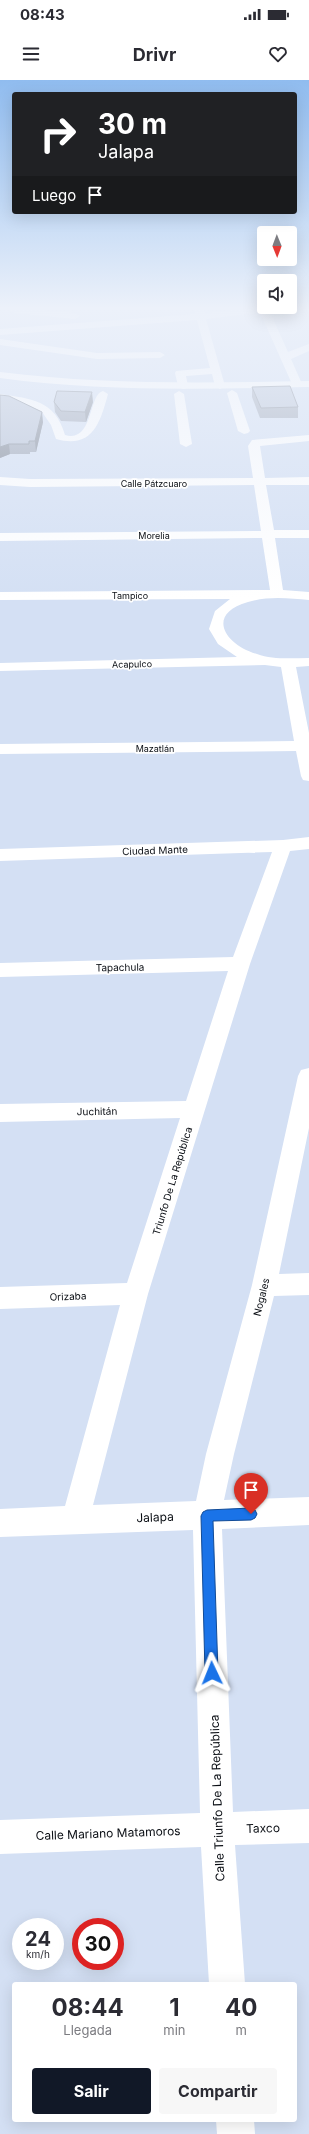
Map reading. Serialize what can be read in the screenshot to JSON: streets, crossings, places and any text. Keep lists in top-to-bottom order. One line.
{"streets":{"street":["Calle Pátzcuaro","Morelia","Tampico","Acapulco","Mazatlán","Ciudad Mante","Tapachula","Juchitán","Triunfo De La República","Orizaba","Nogales","Jalapa","Calle Triunfo De La República","Taxco","Calle Mariano Matamoros"]},"crossings":[["Ciudad Mante","Triunfo De La República"],["Tapachula","Triunfo De La República"],["Juchitán","Triunfo De La República"],["Triunfo De La República","Orizaba"],["Triunfo De La República","Jalapa"],["Nogales","Jalapa"],["Nogales","Calle Triunfo De La República"],["Jalapa","Calle Triunfo De La República"],["Calle Triunfo De La República","Taxco"],["Calle Triunfo De La República","Calle Mariano Matamoros"],["Taxco","Calle Mariano Matamoros"]],"north":"bottom","page":{"status":"08:43","header":"Drivr","turn":["30 m","Jalapa"],"then":"Luego","speed":"24 km/h","limit":"30","eta":["08:44","Llegada","1","min","40","m"],"buttons":["Salir","Compartir"]}}
